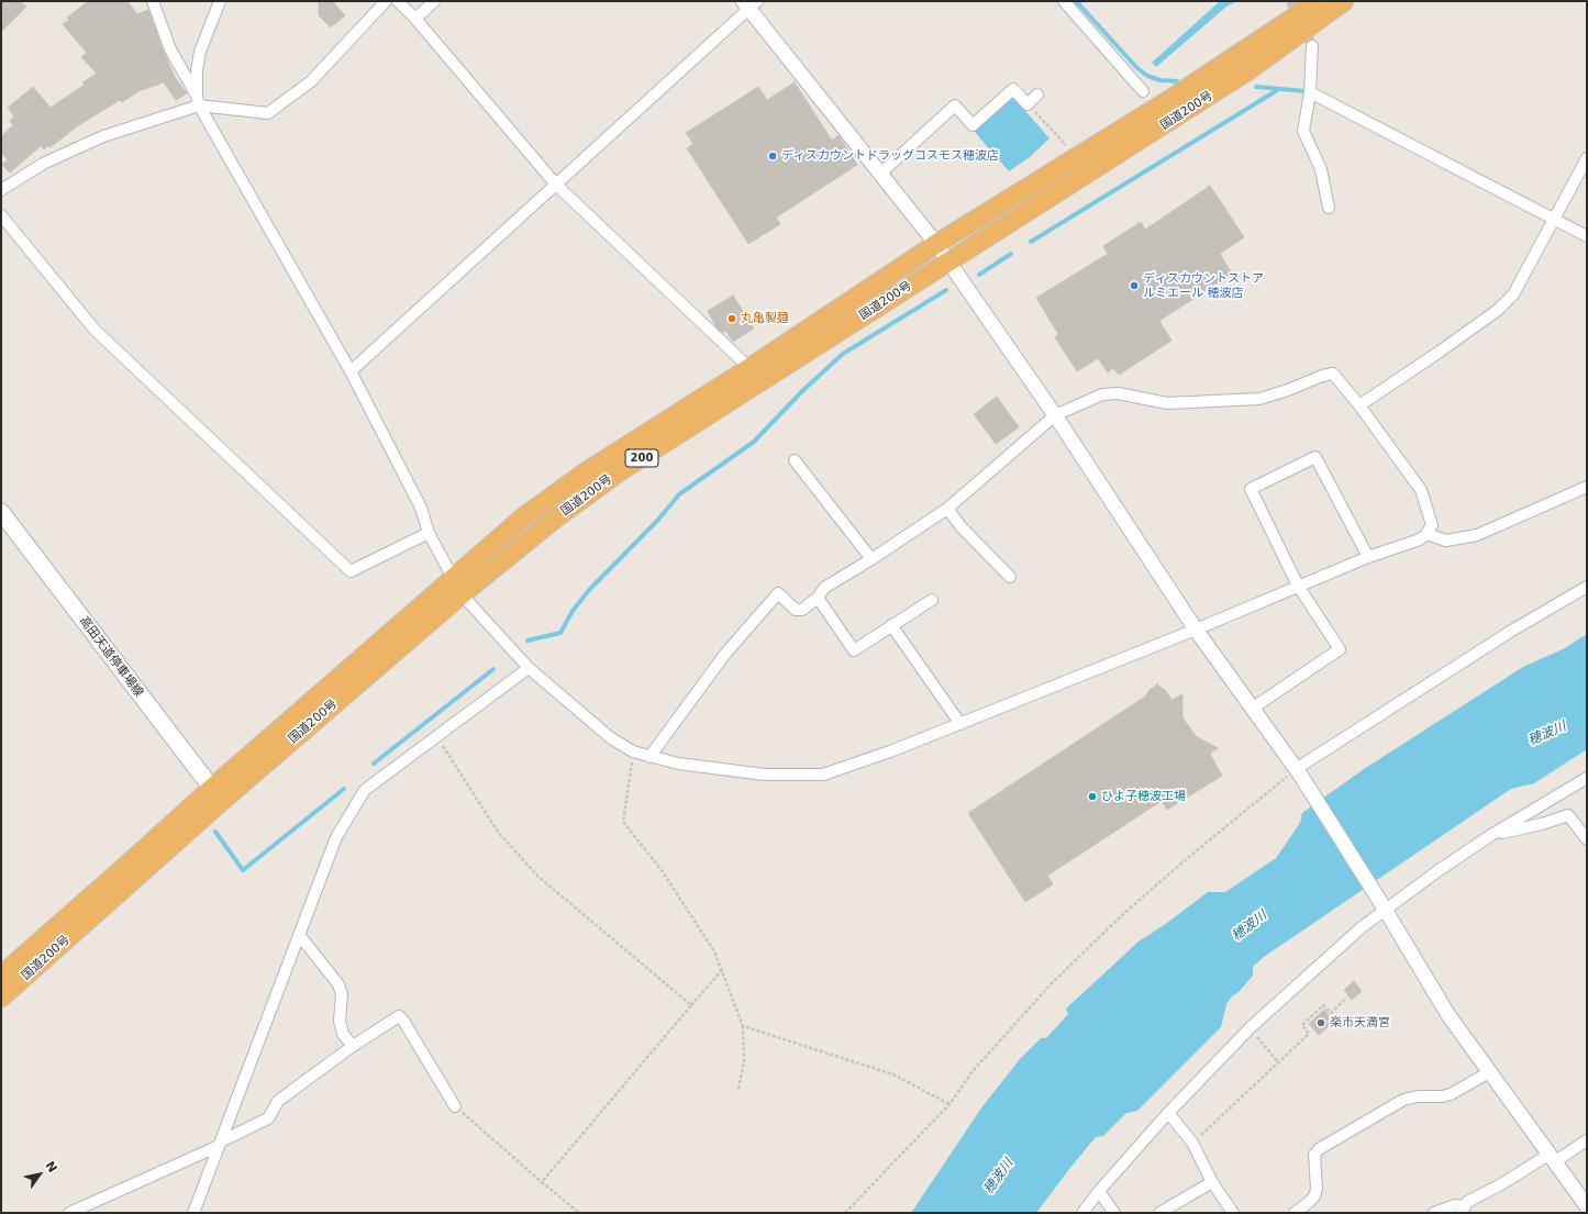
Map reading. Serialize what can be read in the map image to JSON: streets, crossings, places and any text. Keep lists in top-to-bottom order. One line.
{"streets":{"highway":["国道200号","200"],"main road":["高田天道停車場線"]},"crossings":[["国道200号","高田天道停車場線"]],"water":["穂波川"],"places":["ディスカウントドラッグコスモス穂波店","ディスカウントストア ルミエール 穂波店","丸亀製麺","ひよ子穂波工場","楽市天満宮"],"north":"top right"}
